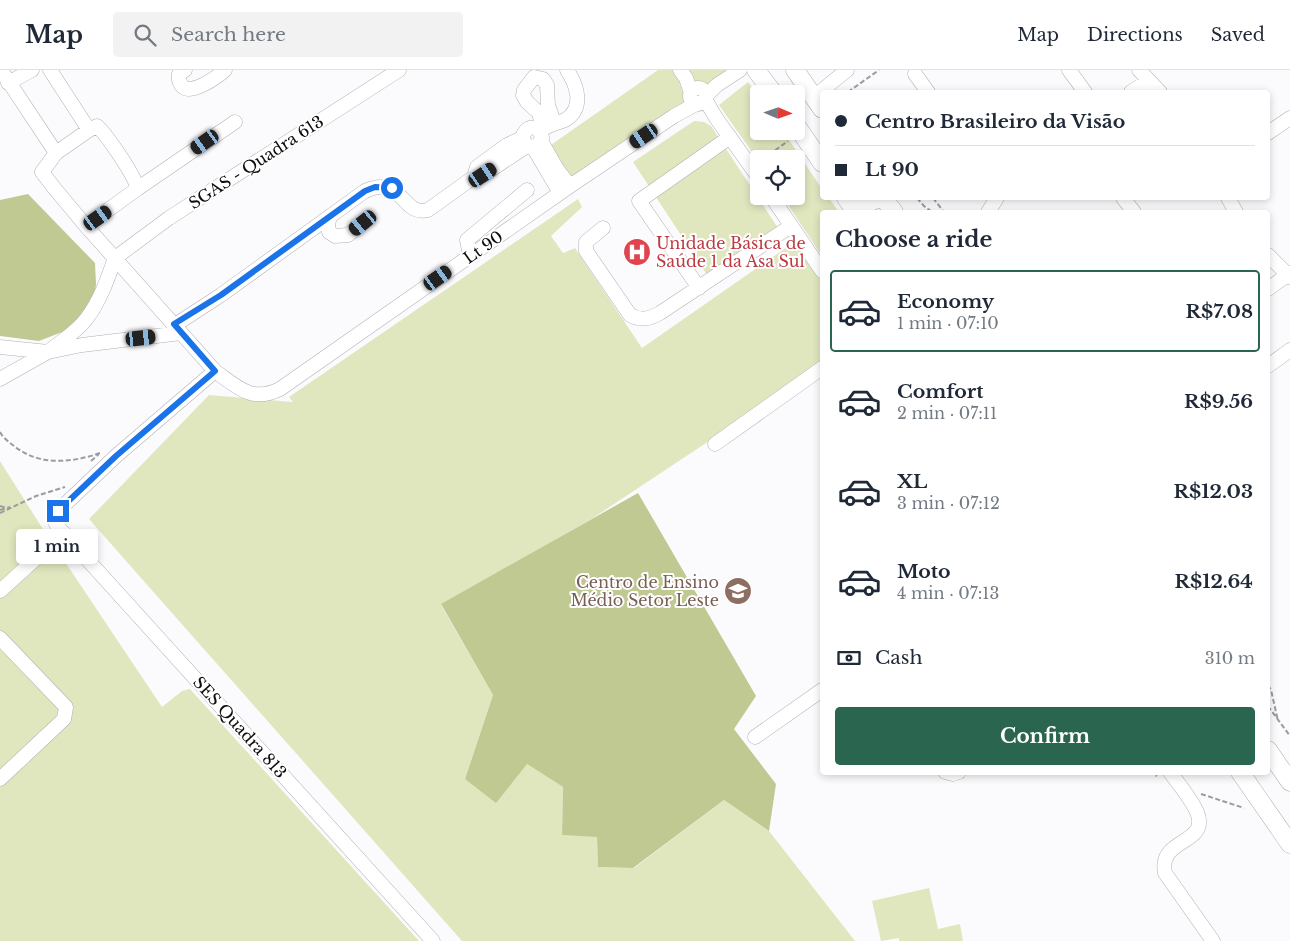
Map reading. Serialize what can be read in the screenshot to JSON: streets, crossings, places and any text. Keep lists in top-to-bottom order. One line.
{"streets":{"street":["SGAS - Quadra 613","Lt 90","SES Quadra 813"]},"crossings":[["SGAS - Quadra 613","Lt 90"]],"places":{"hospital":["Unidade Básica de Saúde 1 da Asa Sul"],"school or university":["Centro de Ensino Médio Setor Leste"]},"north":"right","page":{"header":"Map","search":"Search here","nav":["Map","Directions","Saved"],"banner":["Centro Brasileiro da Visão","Lt 90"],"heading":"Choose a ride","list":[{"name":"Economy","note":"1 min · 07:10","value":"R$7.08"},{"name":"Comfort","note":"2 min · 07:11","value":"R$9.56"},{"name":"XL","note":"3 min · 07:12","value":"R$12.03"},{"name":"Moto","note":"4 min · 07:13","value":"R$12.64"}],"bubble":"1 min","pay":["Cash","310 m"],"buttons":"Confirm"}}
